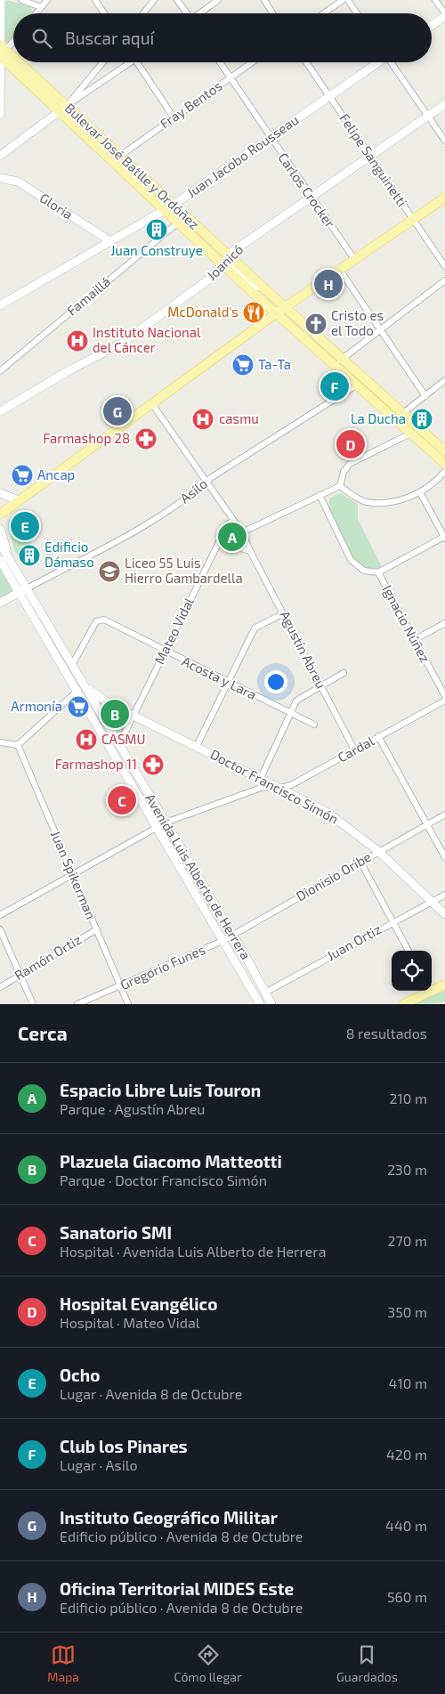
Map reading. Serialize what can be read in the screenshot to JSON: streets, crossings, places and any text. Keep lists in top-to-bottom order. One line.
{"streets":{"main road":["Bulevar José Batlle y Ordóñez"],"street":["Fray Bentos","Juan Jacobo Rousseau","Felipe Sanguinetti","Carlos Crocker","Gloria","Joanicó","Famaillá","Asilo","Ignacio Núñez","Mateo Vidal","Agustín Abreu","Acosta y Lara","Cardal","Doctor Francisco Simón","Juan Spikerman","Avenida Luis Alberto de Herrera","Dionisio Oribe","Juan Ortiz","Ramón Ortiz","Gregorio Funes"]},"crossings":[["Fray Bentos","Bulevar José Batlle y Ordóñez"],["Fray Bentos","Carlos Crocker"],["Juan Jacobo Rousseau","Felipe Sanguinetti"],["Juan Jacobo Rousseau","Bulevar José Batlle y Ordóñez"],["Juan Jacobo Rousseau","Carlos Crocker"],["Juan Jacobo Rousseau","Gloria"],["Felipe Sanguinetti","Joanicó"],["Bulevar José Batlle y Ordóñez","Joanicó"],["Bulevar José Batlle y Ordóñez","Famaillá"],["Bulevar José Batlle y Ordóñez","Asilo"],["Carlos Crocker","Joanicó"],["Asilo","Agustín Abreu"],["Asilo","Avenida Luis Alberto de Herrera"],["Mateo Vidal","Agustín Abreu"],["Mateo Vidal","Acosta y Lara"],["Mateo Vidal","Doctor Francisco Simón"],["Mateo Vidal","Avenida Luis Alberto de Herrera"],["Agustín Abreu","Cardal"],["Acosta y Lara","Avenida Luis Alberto de Herrera"],["Cardal","Doctor Francisco Simón"],["Cardal","Juan Spikerman"],["Cardal","Avenida Luis Alberto de Herrera"],["Doctor Francisco Simón","Avenida Luis Alberto de Herrera"],["Doctor Francisco Simón","Dionisio Oribe"],["Doctor Francisco Simón","Juan Ortiz"],["Juan Spikerman","Ramón Ortiz"],["Juan Spikerman","Gregorio Funes"],["Avenida Luis Alberto de Herrera","Dionisio Oribe"],["Avenida Luis Alberto de Herrera","Juan Ortiz"],["Avenida Luis Alberto de Herrera","Gregorio Funes"],["Dionisio Oribe","Gregorio Funes"]],"places":{"building":["Juan Construye","La Ducha","Edificio Dámaso"],"restaurant":["McDonald's"],"church":["Cristo es el Todo"],"hospital":["Instituto Nacional del Cáncer","casmu","CASMU"],"supermarket":["Ta-Ta","Ancap","Armonía"],"pharmacy":["Farmashop 28","Farmashop 11"],"school or university":["Liceo 55 Luis Hierro Gambardella"]},"page":{"search":"Buscar aquí","pins":["H","F","G","D","E","A","B","C"],"heading":["Cerca","8 resultados"],"list":[{"mark":"A","name":"Espacio Libre Luis Touron","note":"Parque · Agustín Abreu","value":"210 m"},{"mark":"B","name":"Plazuela Giacomo Matteotti","note":"Parque · Doctor Francisco Simón","value":"230 m"},{"mark":"C","name":"Sanatorio SMI","note":"Hospital · Avenida Luis Alberto de Herrera","value":"270 m"},{"mark":"D","name":"Hospital Evangélico","note":"Hospital · Mateo Vidal","value":"350 m"},{"mark":"E","name":"Ocho","note":"Lugar · Avenida 8 de Octubre","value":"410 m"},{"mark":"F","name":"Club los Pinares","note":"Lugar · Asilo","value":"420 m"},{"mark":"G","name":"Instituto Geográfico Militar","note":"Edificio público · Avenida 8 de Octubre","value":"440 m"},{"mark":"H","name":"Oficina Territorial MIDES Este","note":"Edificio público · Avenida 8 de Octubre","value":"560 m"}],"nav":["Mapa","Cómo llegar","Guardados"]}}
